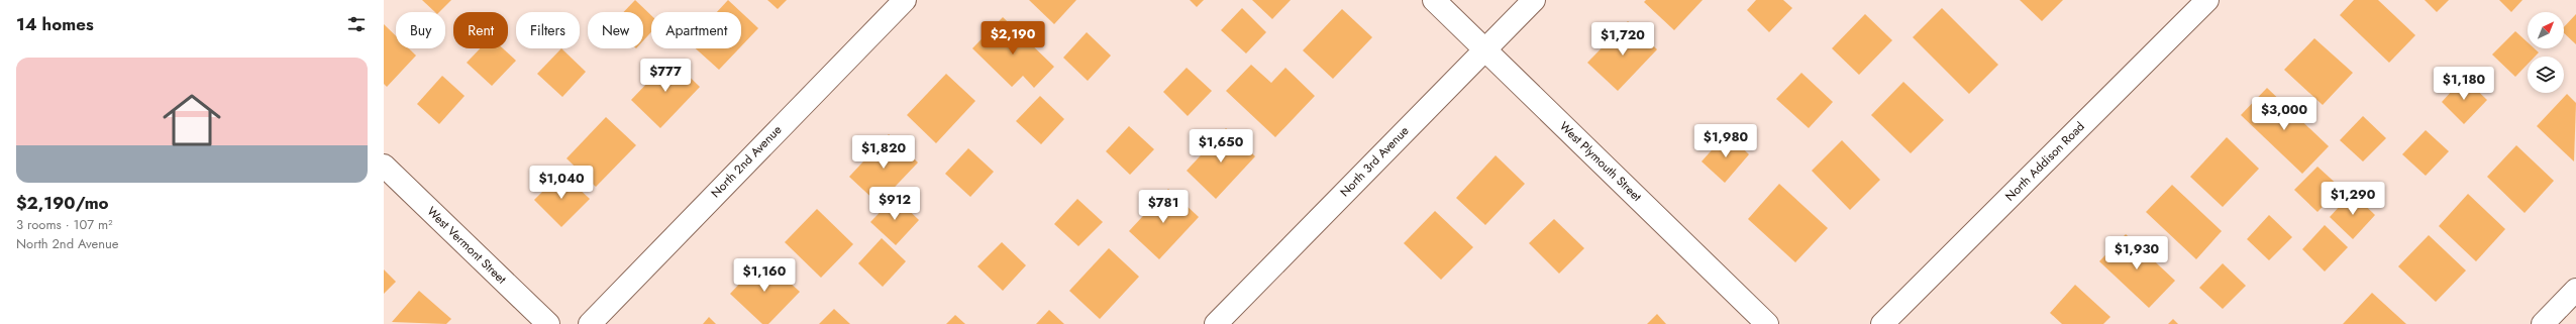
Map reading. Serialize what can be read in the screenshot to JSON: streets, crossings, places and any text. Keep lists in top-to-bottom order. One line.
{"streets":{"street":["North 2nd Avenue","North 3rd Avenue","West Plymouth Street","North Addison Road","West Vermont Street"]},"crossings":[["North 3rd Avenue","West Plymouth Street"]],"north":"top right","page":{"heading":"14 homes","chip":["Buy","Rent","Filters","New","Apartment"],"price":["$2,190","$1,720","$777","$1,180","$3,000","$1,980","$1,650","$1,820","$1,040","$1,290","$912","$781","$1,930","$1,160"],"list":[{"name":"$2,190/mo","note":"3 rooms · 107 m² · North 2nd Avenue"}]}}
